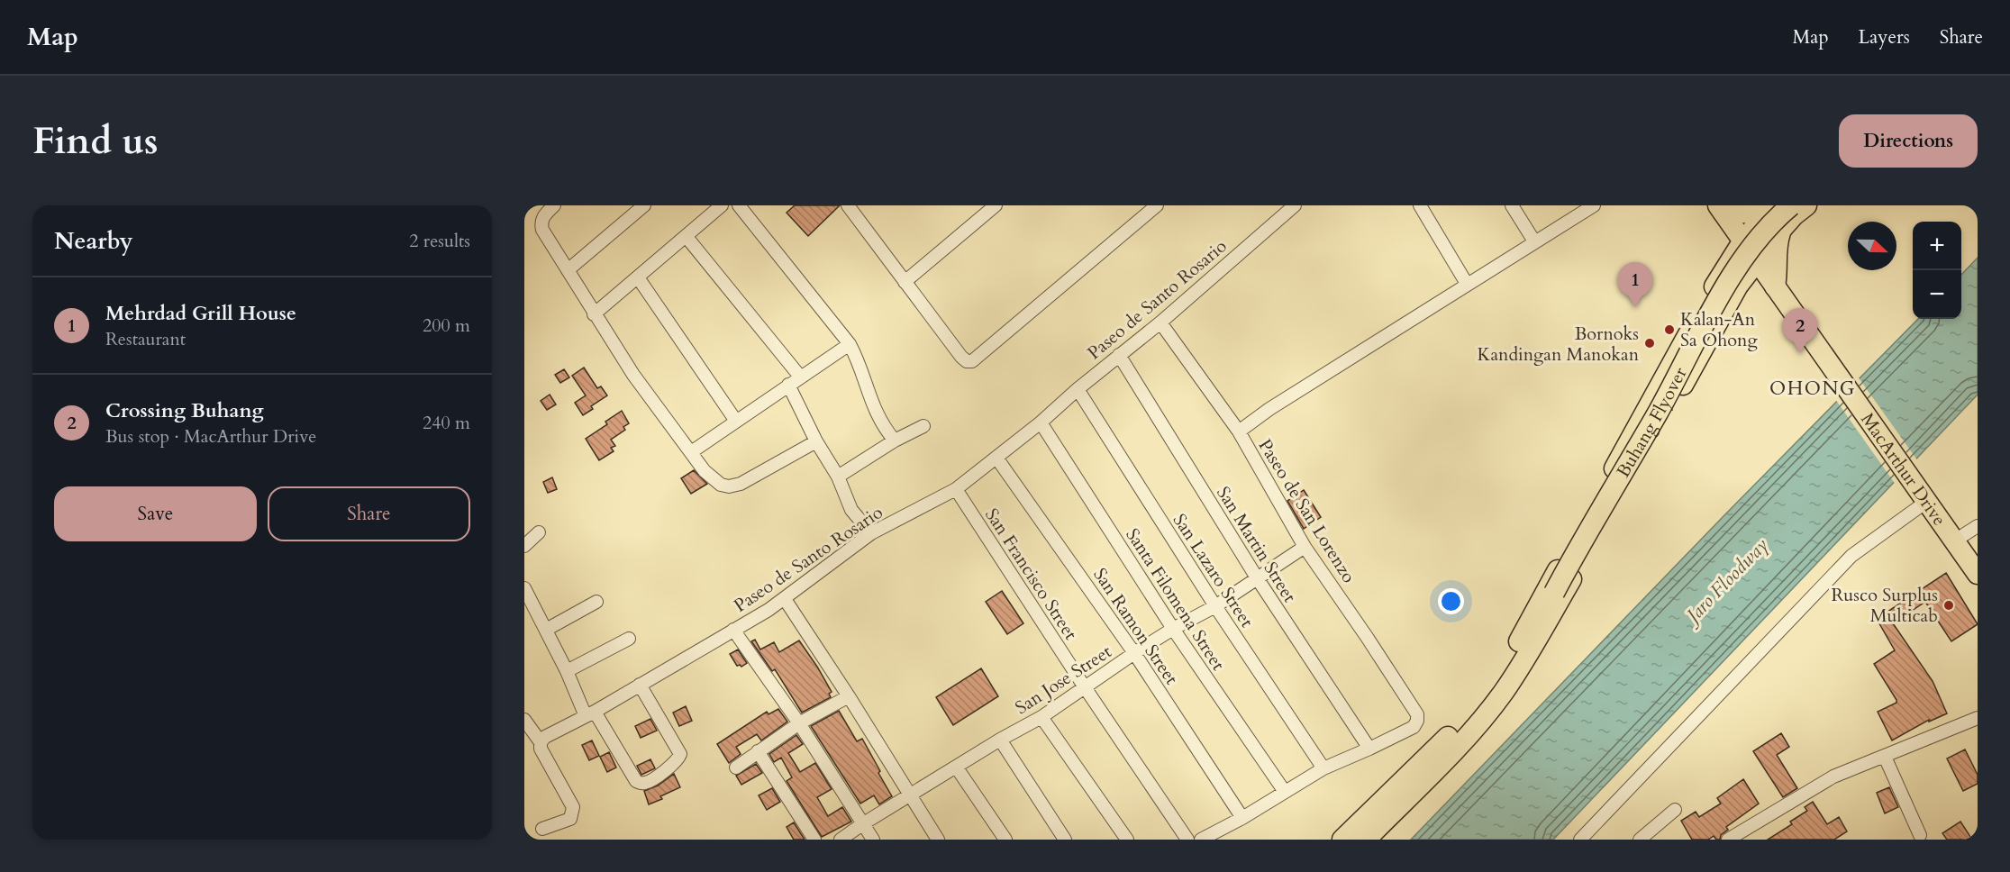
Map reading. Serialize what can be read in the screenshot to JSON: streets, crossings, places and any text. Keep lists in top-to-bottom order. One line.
{"streets":{"main road":["Buhang Flyover","MacArthur Drive"],"street":["Paseo de Santo Rosario","Paseo de San Lorenzo","San Martin Street","San Lazaro Street","San Francisco Street","Santa Filomena Street","San Ramon Street","San Jose Street"]},"crossings":[["Paseo de Santo Rosario","Paseo de San Lorenzo"],["Paseo de Santo Rosario","San Martin Street"],["Paseo de Santo Rosario","San Lazaro Street"],["Paseo de Santo Rosario","San Francisco Street"],["Paseo de Santo Rosario","Santa Filomena Street"],["Paseo de Santo Rosario","San Ramon Street"],["Paseo de San Lorenzo","San Martin Street"],["Paseo de San Lorenzo","San Jose Street"],["San Martin Street","San Jose Street"],["San Lazaro Street","San Jose Street"],["San Francisco Street","San Jose Street"],["Santa Filomena Street","San Jose Street"],["San Ramon Street","San Jose Street"]],"districts":["OHONG"],"water":["Jaro Floodway"],"places":["Kalan-An Sa Ohong","Bornoks Kandingan Manokan","Rusco Surplus Multicab"],"north":"right","page":{"header":"Map","nav":["Map","Layers","Share"],"buttons":["Directions",["Save","Share"]],"title":"Find us","heading":["Nearby","2 results"],"map_buttons":["+","−"],"pins":["1","2"],"list":[{"mark":"1","name":"Mehrdad Grill House","note":"Restaurant","value":"200 m"},{"mark":"2","name":"Crossing Buhang","note":"Bus stop · MacArthur Drive","value":"240 m"}]}}
